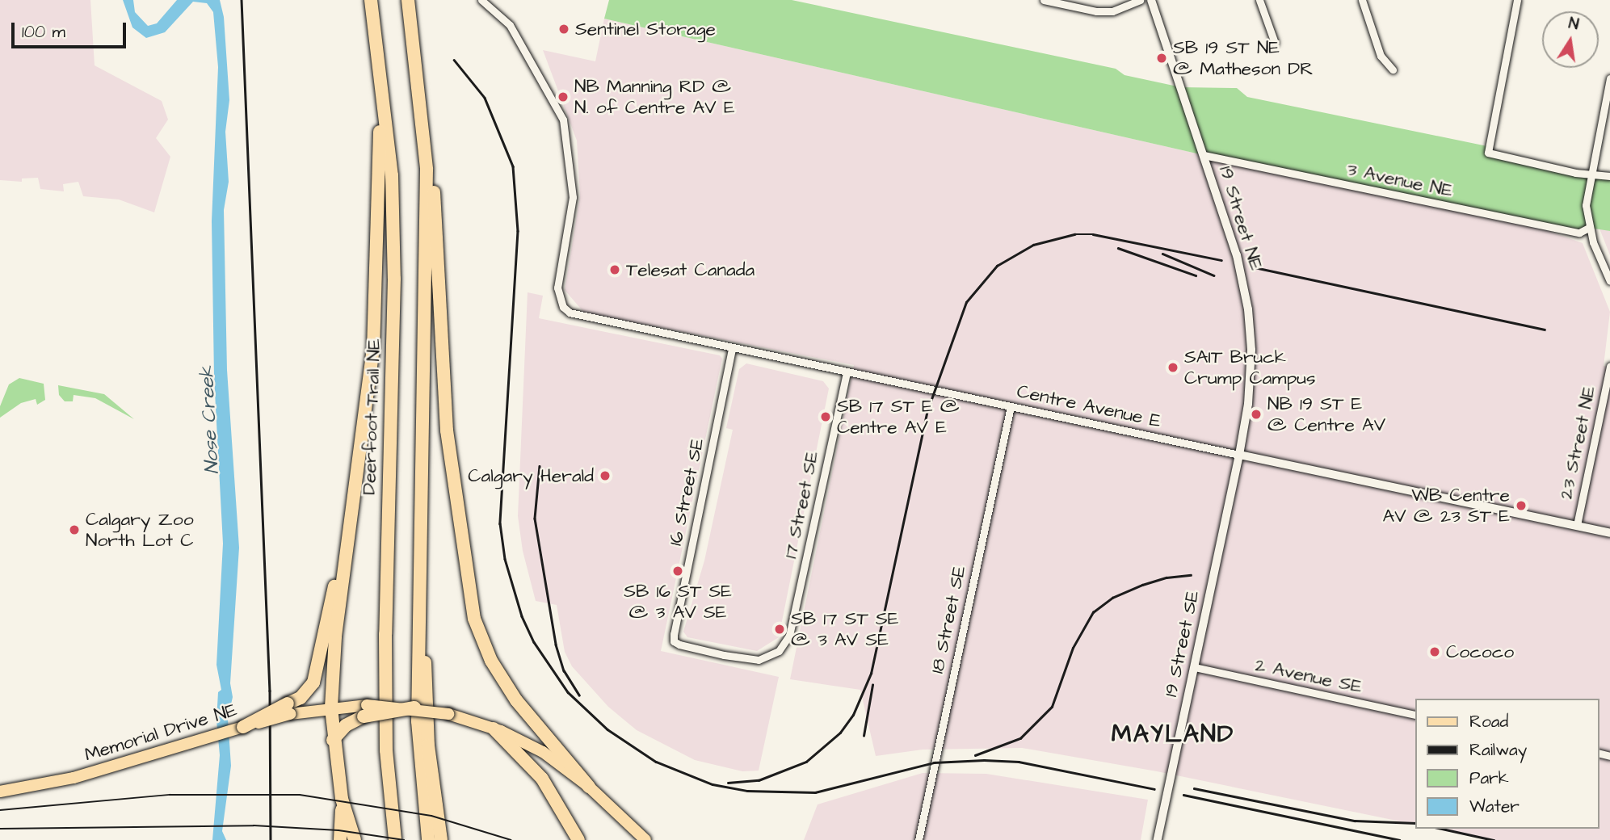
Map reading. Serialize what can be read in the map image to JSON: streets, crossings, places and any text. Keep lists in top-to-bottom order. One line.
{"streets":{"highway":["Deerfoot Trail NE"],"main road":["Memorial Drive NE"],"street":["3 Avenue NE","19 Street NE","Centre Avenue E","23 Street NE","16 Street SE","17 Street SE","18 Street SE","19 Street SE","2 Avenue SE"]},"crossings":[["3 Avenue NE","19 Street NE"],["19 Street NE","Centre Avenue E"],["19 Street NE","19 Street SE"],["Centre Avenue E","23 Street NE"],["Centre Avenue E","16 Street SE"],["Centre Avenue E","17 Street SE"],["Centre Avenue E","18 Street SE"],["Centre Avenue E","19 Street SE"],["16 Street SE","17 Street SE"],["19 Street SE","2 Avenue SE"]],"districts":["MAYLAND"],"water":["Nose Creek"],"places":["Sentinel Storage","SB 19 ST NE @ Matheson DR","NB Manning RD @ N. of Centre AV E","Telesat Canada","SAIT Bruck Crump Campus","NB 19 ST E @ Centre AV","SB 17 ST E @ Centre AV E","Calgary Herald","WB Centre AV @ 23 ST E","Calgary Zoo North Lot C","SB 16 ST SE @ 3 AV SE","SB 17 ST SE @ 3 AV SE","Cococo"],"legend":["Road","Railway","Park","Water"],"scale_bar":"100 m","north":"top"}
